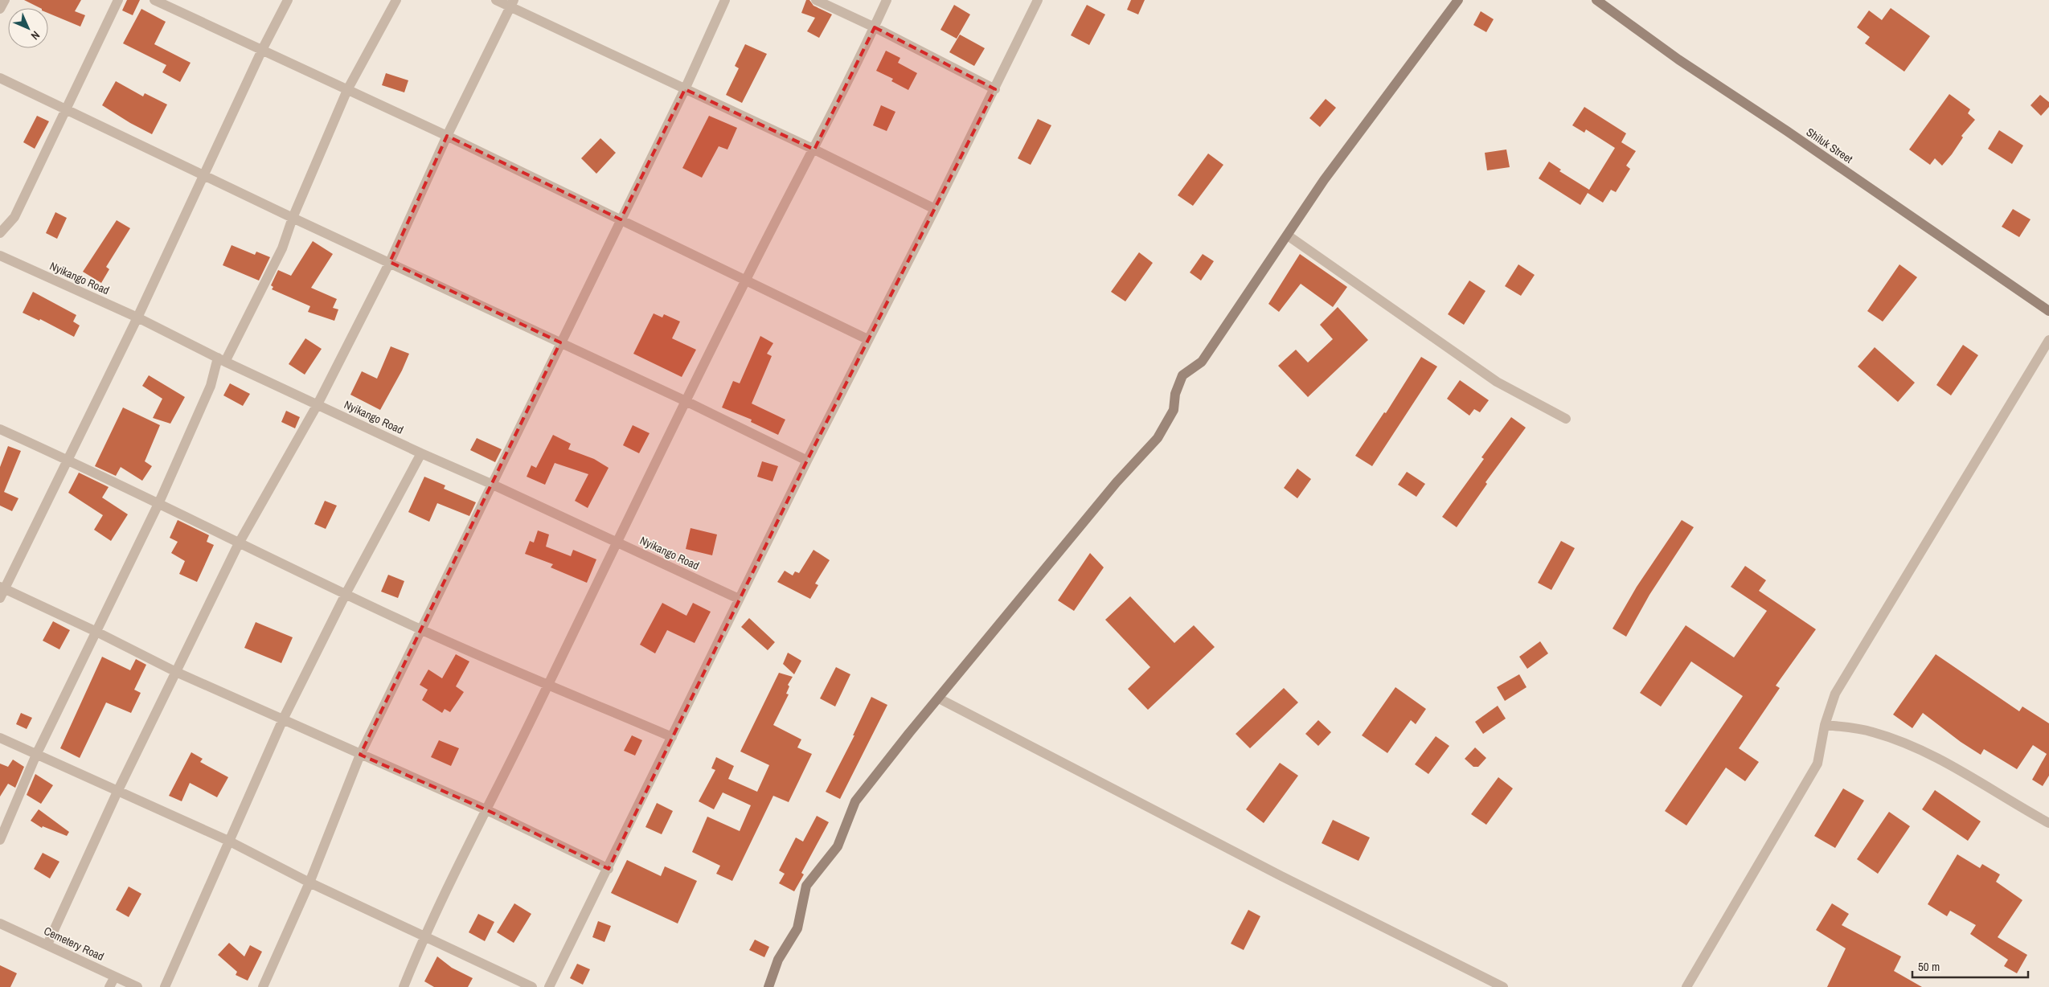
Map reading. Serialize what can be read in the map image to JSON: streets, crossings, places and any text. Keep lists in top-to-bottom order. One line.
{"streets":{"street":["Shiluk Street","Nyikango Road","Cemetery Road"]},"scale_bar":"50 m","north":"bottom right"}
